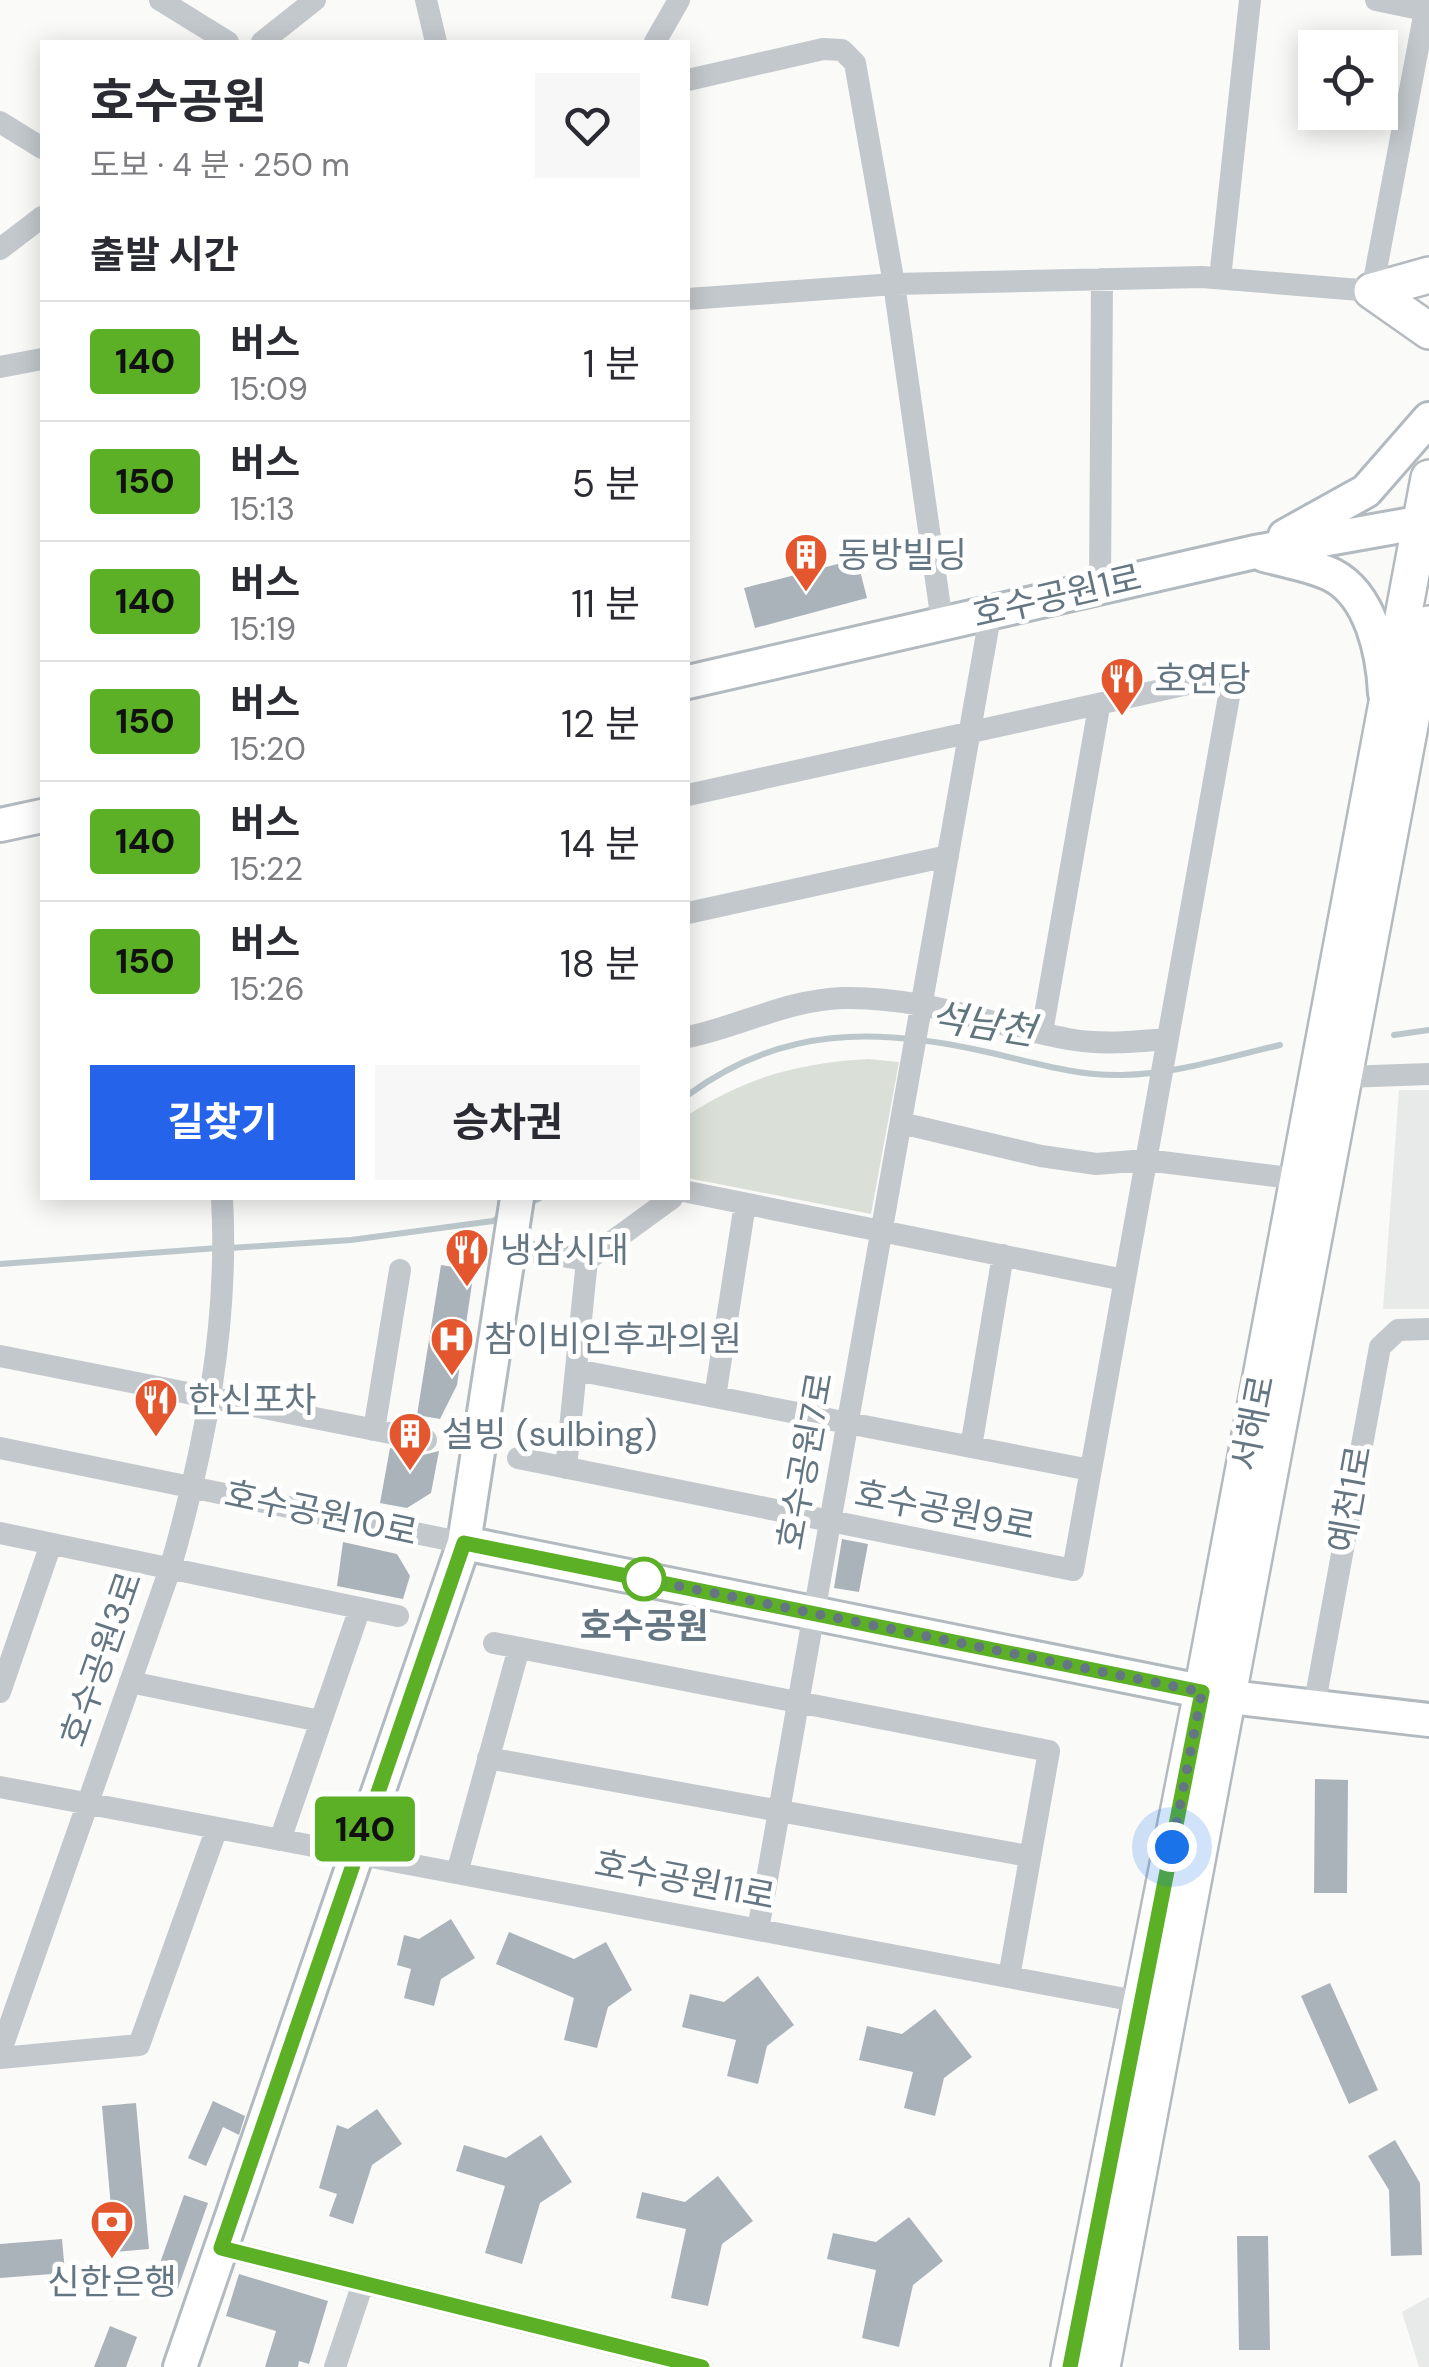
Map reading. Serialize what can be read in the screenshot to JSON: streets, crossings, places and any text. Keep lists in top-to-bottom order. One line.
{"streets":{"main road":["서해로"],"street":["호수공원1로","호수공원7로","예천1로","호수공원9로","호수공원10로","호수공원3로","호수공원11로"]},"crossings":[["호수공원1로","서해로"],["서해로","호수공원10로"],["서해로","호수공원11로"],["호수공원7로","호수공원9로"],["호수공원7로","호수공원10로"],["호수공원7로","호수공원11로"],["호수공원10로","호수공원3로"],["호수공원3로","호수공원11로"]],"water":["석남천"],"places":{"building":["동방빌딩","설빙 (sulbing)"],"restaurant":["호연당","냉삼시대","한신포차"],"hospital":["참이비인후과의원"],"other":["호수공원"],"bank":["신한은행"]},"lines":["bus line 140"],"page":{"on_map":"140","heading":[["호수공원","도보 · 4 분 · 250 m"],"출발 시간"],"list":[{"mark":"140","name":"버스","note":"15:09","value":"1 분"},{"mark":"150","name":"버스","note":"15:13","value":"5 분"},{"mark":"140","name":"버스","note":"15:19","value":"11 분"},{"mark":"150","name":"버스","note":"15:20","value":"12 분"},{"mark":"140","name":"버스","note":"15:22","value":"14 분"},{"mark":"150","name":"버스","note":"15:26","value":"18 분"}],"buttons":["길찾기","승차권"]}}
